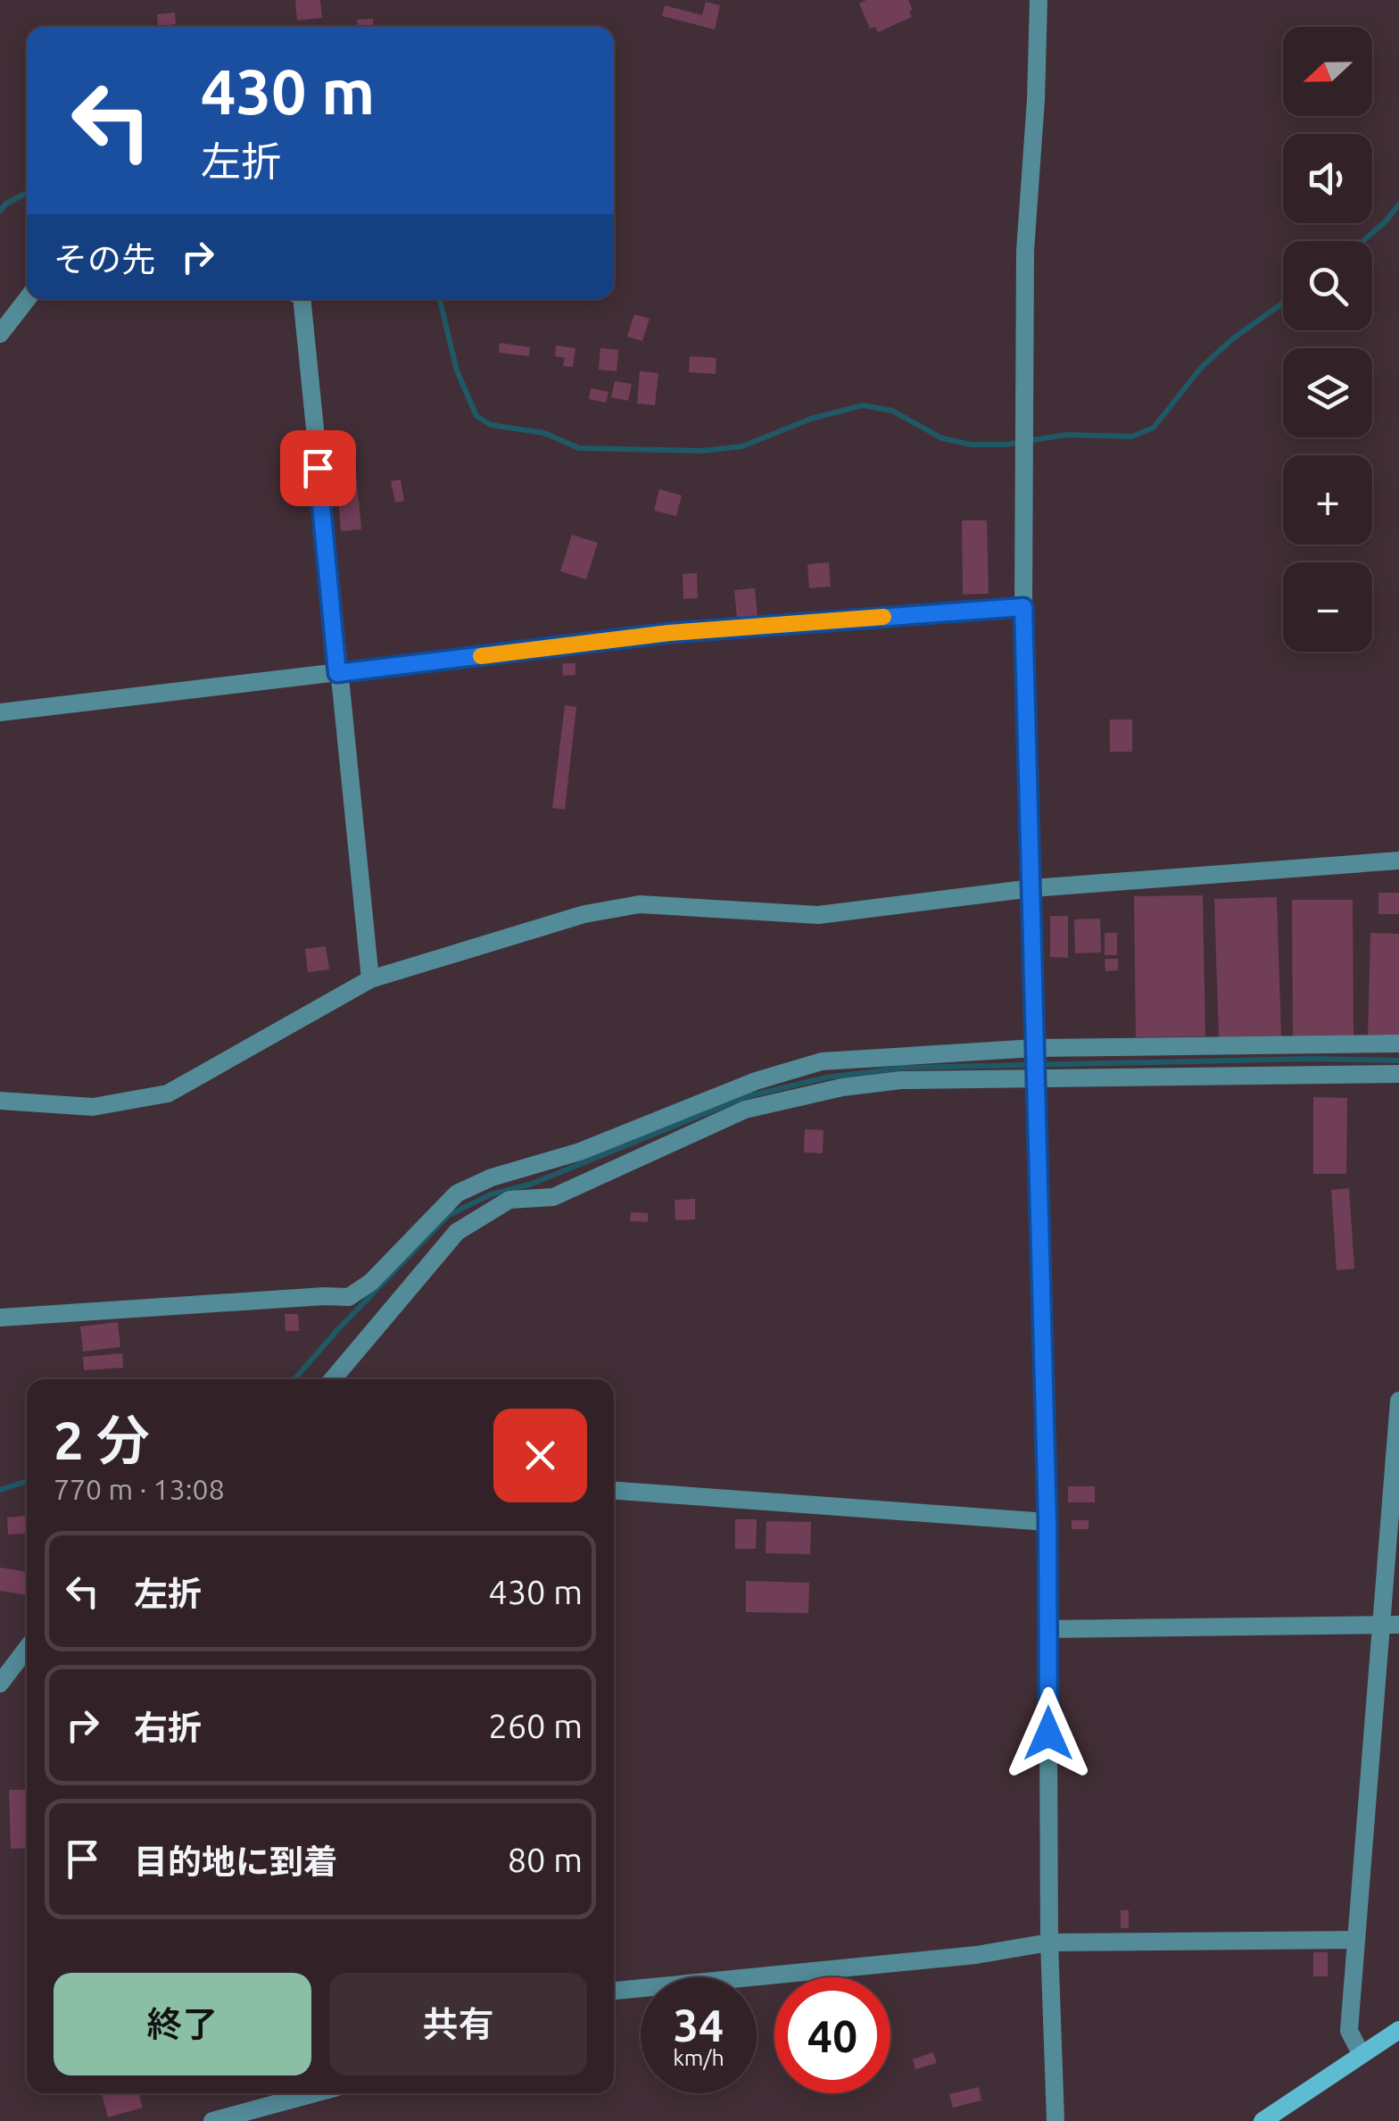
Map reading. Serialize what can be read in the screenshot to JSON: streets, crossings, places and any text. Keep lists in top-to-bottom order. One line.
{"north":"left","page":{"map_buttons":["+","−"],"turn":["430 m","左折"],"then":"その先","heading":["2 分","770 m · 13:08"],"list":[{"name":"左折","value":"430 m"},{"name":"右折","value":"260 m"},{"name":"目的地に到着","value":"80 m"}],"buttons":["終了","共有"],"speed":"34 km/h","limit":"40"}}
